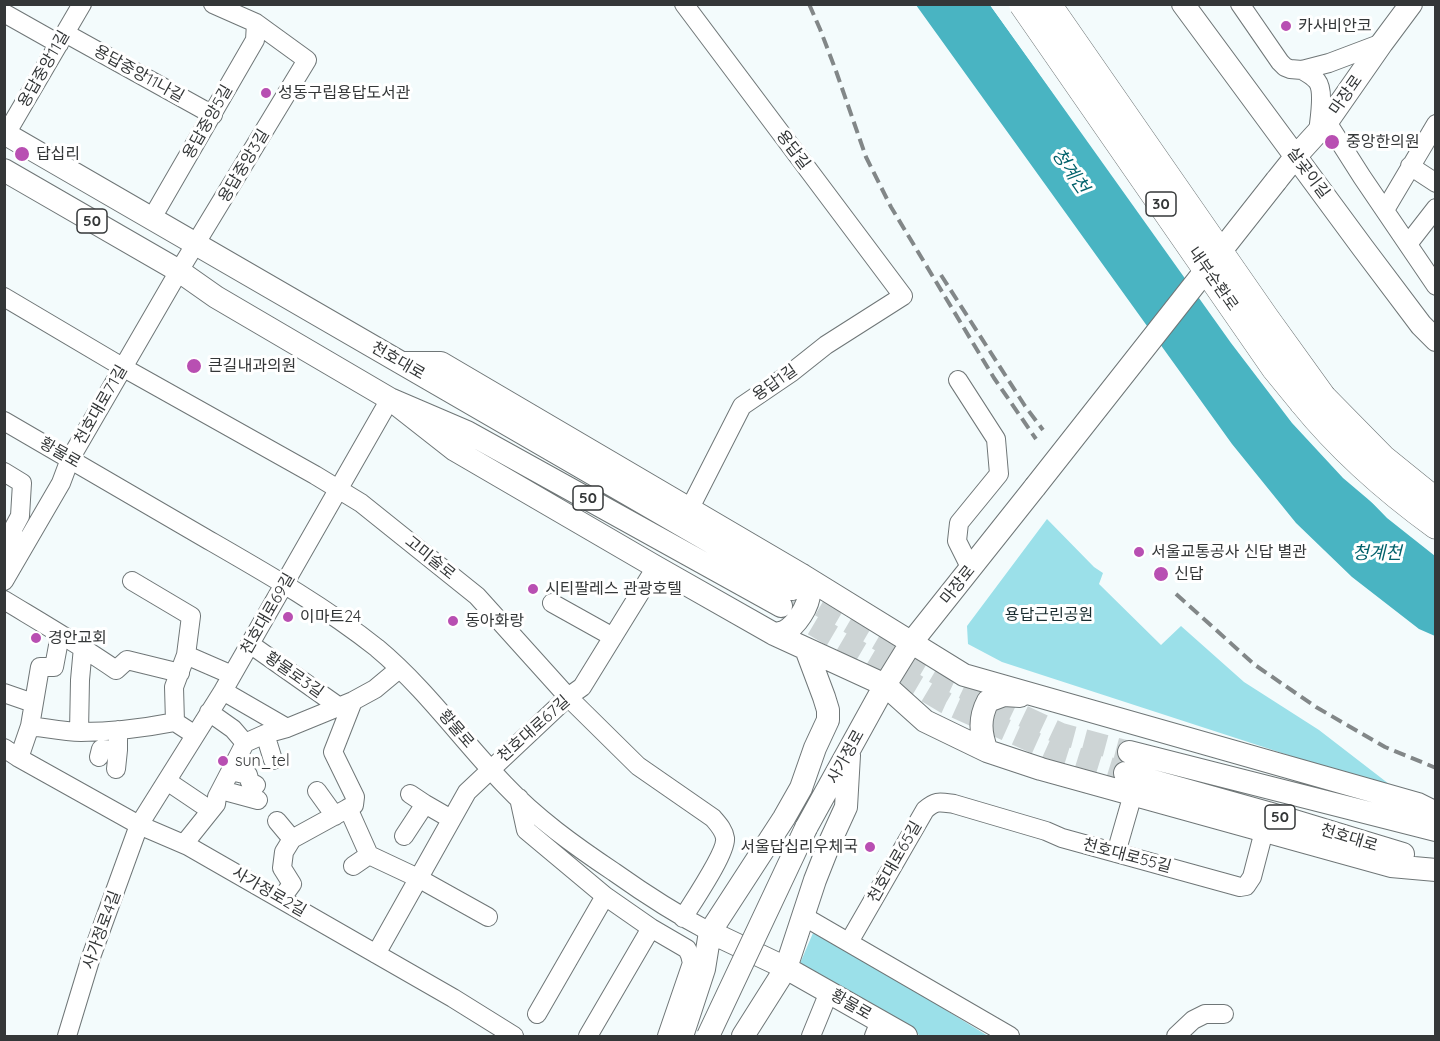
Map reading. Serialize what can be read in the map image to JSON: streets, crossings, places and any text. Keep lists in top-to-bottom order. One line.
{"streets":{"highway":["30","내부순환로"],"main road":["마장로","살곶이길","50","천호대로","황물로","사가정로"],"street":["용답중앙11길","용답중앙11나길","용답중앙5길","용답길","용답중앙3길","용답1길","천호대로71길","고미술로","천호대로69길","황물로3길","천호대로67길","천호대로55길","천호대로65길","사가정로2길","사가정로4길"]},"crossings":[["용답중앙11길","용답중앙11나길"],["용답중앙11길","천호대로"],["용답중앙11나길","용답중앙5길"],["마장로","살곶이길"],["마장로","사가정로"],["용답중앙5길","용답중앙3길"],["용답중앙5길","천호대로"],["용답길","용답1길"],["용답중앙3길","50"],["용답중앙3길","천호대로"],["용답중앙3길","천호대로71길"],["50","천호대로"],["50","천호대로71길"],["50","천호대로69길"],["천호대로71길","황물로"],["천호대로71길","고미술로"],["황물로","고미술로"],["황물로","천호대로69길"],["황물로","황물로3길"],["황물로","천호대로67길"],["고미술로","천호대로69길"],["고미술로","천호대로67길"],["천호대로69길","황물로3길"],["천호대로69길","사가정로2길"],["천호대로69길","사가정로4길"],["천호대로67길","사가정로2길"],["천호대로55길","천호대로65길"],["사가정로2길","사가정로4길"]],"water":["청계천"],"parks":["용답근린공원"],"places":["카사비안코","성동구립용답도서관","중앙한의원","답십리","큰길내과의원","서울교통공사 신답 별관","신답","시티팔레스 관광호텔","이마트24","동아화랑","경안교회","sun_tel","서울답십리우체국"]}
